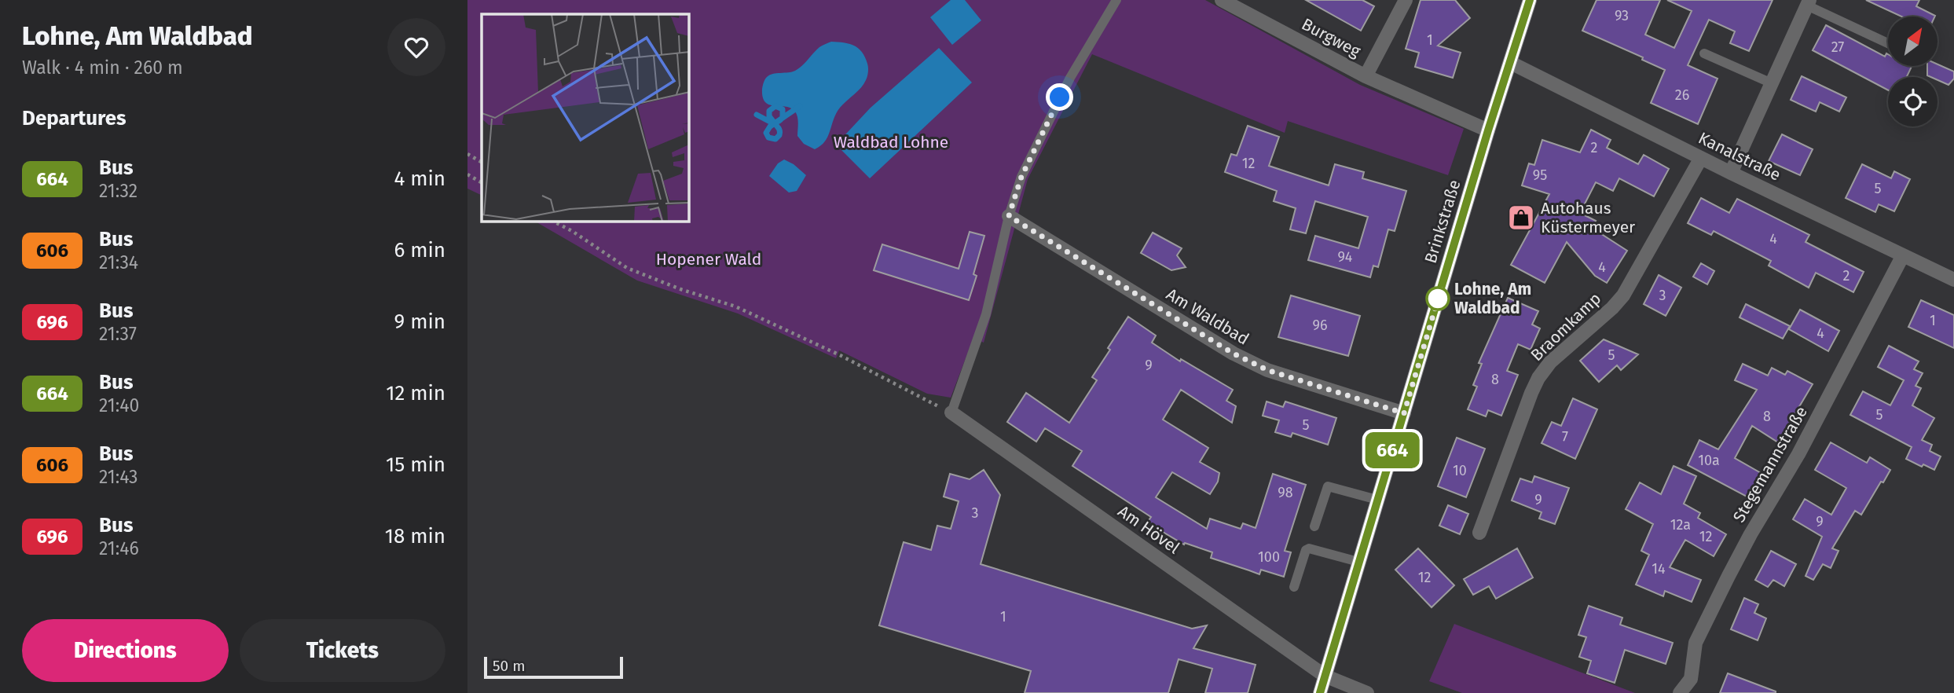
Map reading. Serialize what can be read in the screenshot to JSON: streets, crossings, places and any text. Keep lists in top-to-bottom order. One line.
{"streets":{"street":["Burgweg","Kanalstraße","Brinkstraße","Am Waldbad","Braomkamp","Stegemannstraße","Am Hövel"]},"crossings":[["Burgweg","Brinkstraße"],["Kanalstraße","Brinkstraße"],["Kanalstraße","Braomkamp"],["Kanalstraße","Stegemannstraße"],["Brinkstraße","Am Waldbad"],["Brinkstraße","Am Hövel"]],"parks":["Waldbad Lohne","Hopener Wald"],"places":{"shop":["Autohaus Küstermeyer"],"other":["Lohne, Am Waldbad"]},"lines":["bus line 664"],"house_numbers":["93","1","27","26","2","12","95","5","4","94","4","2","3","1","96","4","5","9","8","5","8","5","7","10a","10","98","9","3","9","12a","12","100","14","12","1"],"scale_bar":"50 m","north":"top right","page":{"heading":[["Lohne, Am Waldbad","Walk · 4 min · 260 m"],"Departures"],"on_map":"664","list":[{"mark":"664","name":"Bus","note":"21:32","value":"4 min"},{"mark":"606","name":"Bus","note":"21:34","value":"6 min"},{"mark":"696","name":"Bus","note":"21:37","value":"9 min"},{"mark":"664","name":"Bus","note":"21:40","value":"12 min"},{"mark":"606","name":"Bus","note":"21:43","value":"15 min"},{"mark":"696","name":"Bus","note":"21:46","value":"18 min"}],"buttons":["Directions","Tickets"],"scale":"50 m"}}
